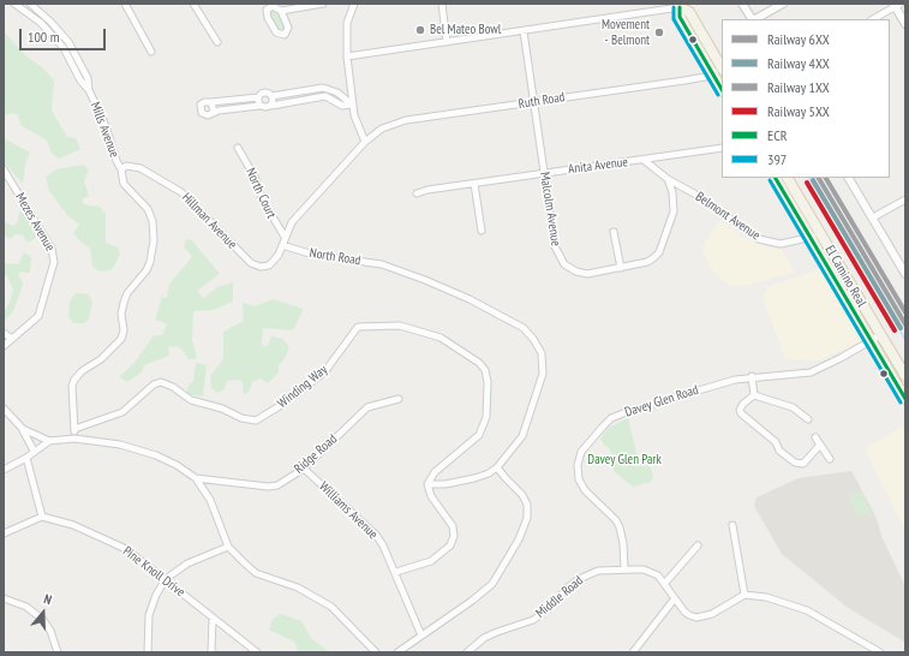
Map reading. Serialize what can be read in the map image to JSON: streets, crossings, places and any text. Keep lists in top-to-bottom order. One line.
{"streets":{"main road":["El Camino Real"],"street":["Ruth Road","Mills Avenue","Anita Avenue","North Court","Malcolm Avenue","Belmont Avenue","Hillman Avenue","Mezes Avenue","North Road","Winding Way","Davey Glen Road","Ridge Road","Williams Avenue","Pine Knoll Drive","Middle Road"]},"crossings":[["Ruth Road","Malcolm Avenue"],["Mills Avenue","Hillman Avenue"],["Anita Avenue","Malcolm Avenue"],["Anita Avenue","Belmont Avenue"],["Malcolm Avenue","Belmont Avenue"],["Belmont Avenue","El Camino Real"],["Hillman Avenue","North Road"],["El Camino Real","Davey Glen Road"],["Davey Glen Road","Middle Road"],["Ridge Road","Williams Avenue"]],"parks":["Davey Glen Park"],"places":["Bel Mateo Bowl","Movement - Belmont"],"lines":["transit line ECR","transit line 397","rail line 6XX","rail line 1XX","rail line 4XX","rail line 5XX"],"legend":["Railway 6XX","Railway 4XX","Railway 1XX","Railway 5XX","ECR","397"],"scale_bar":"100 m","north":"top"}
